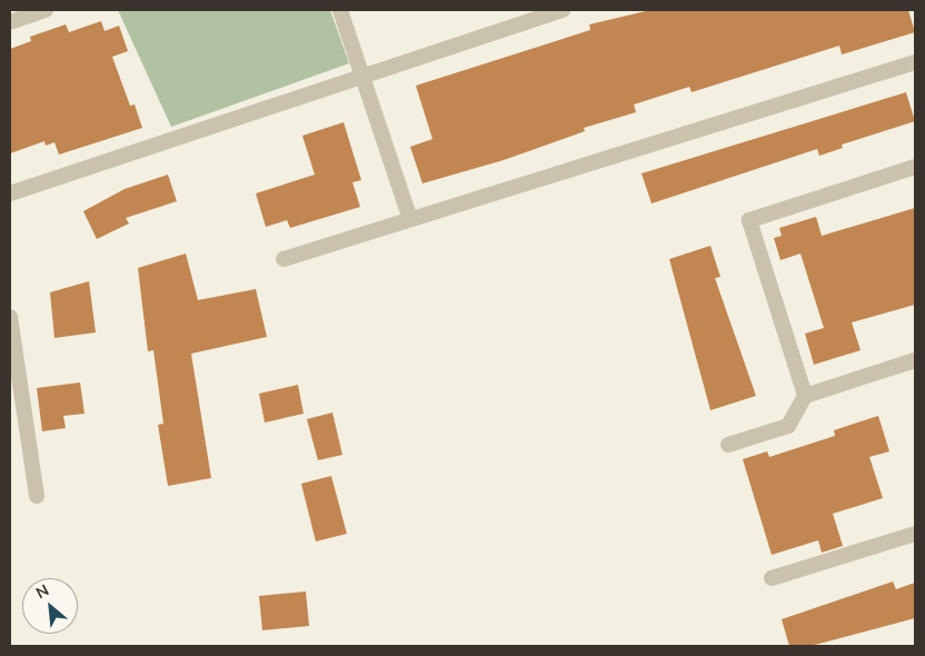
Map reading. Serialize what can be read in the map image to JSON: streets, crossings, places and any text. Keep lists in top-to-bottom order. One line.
{"north":"top left"}
